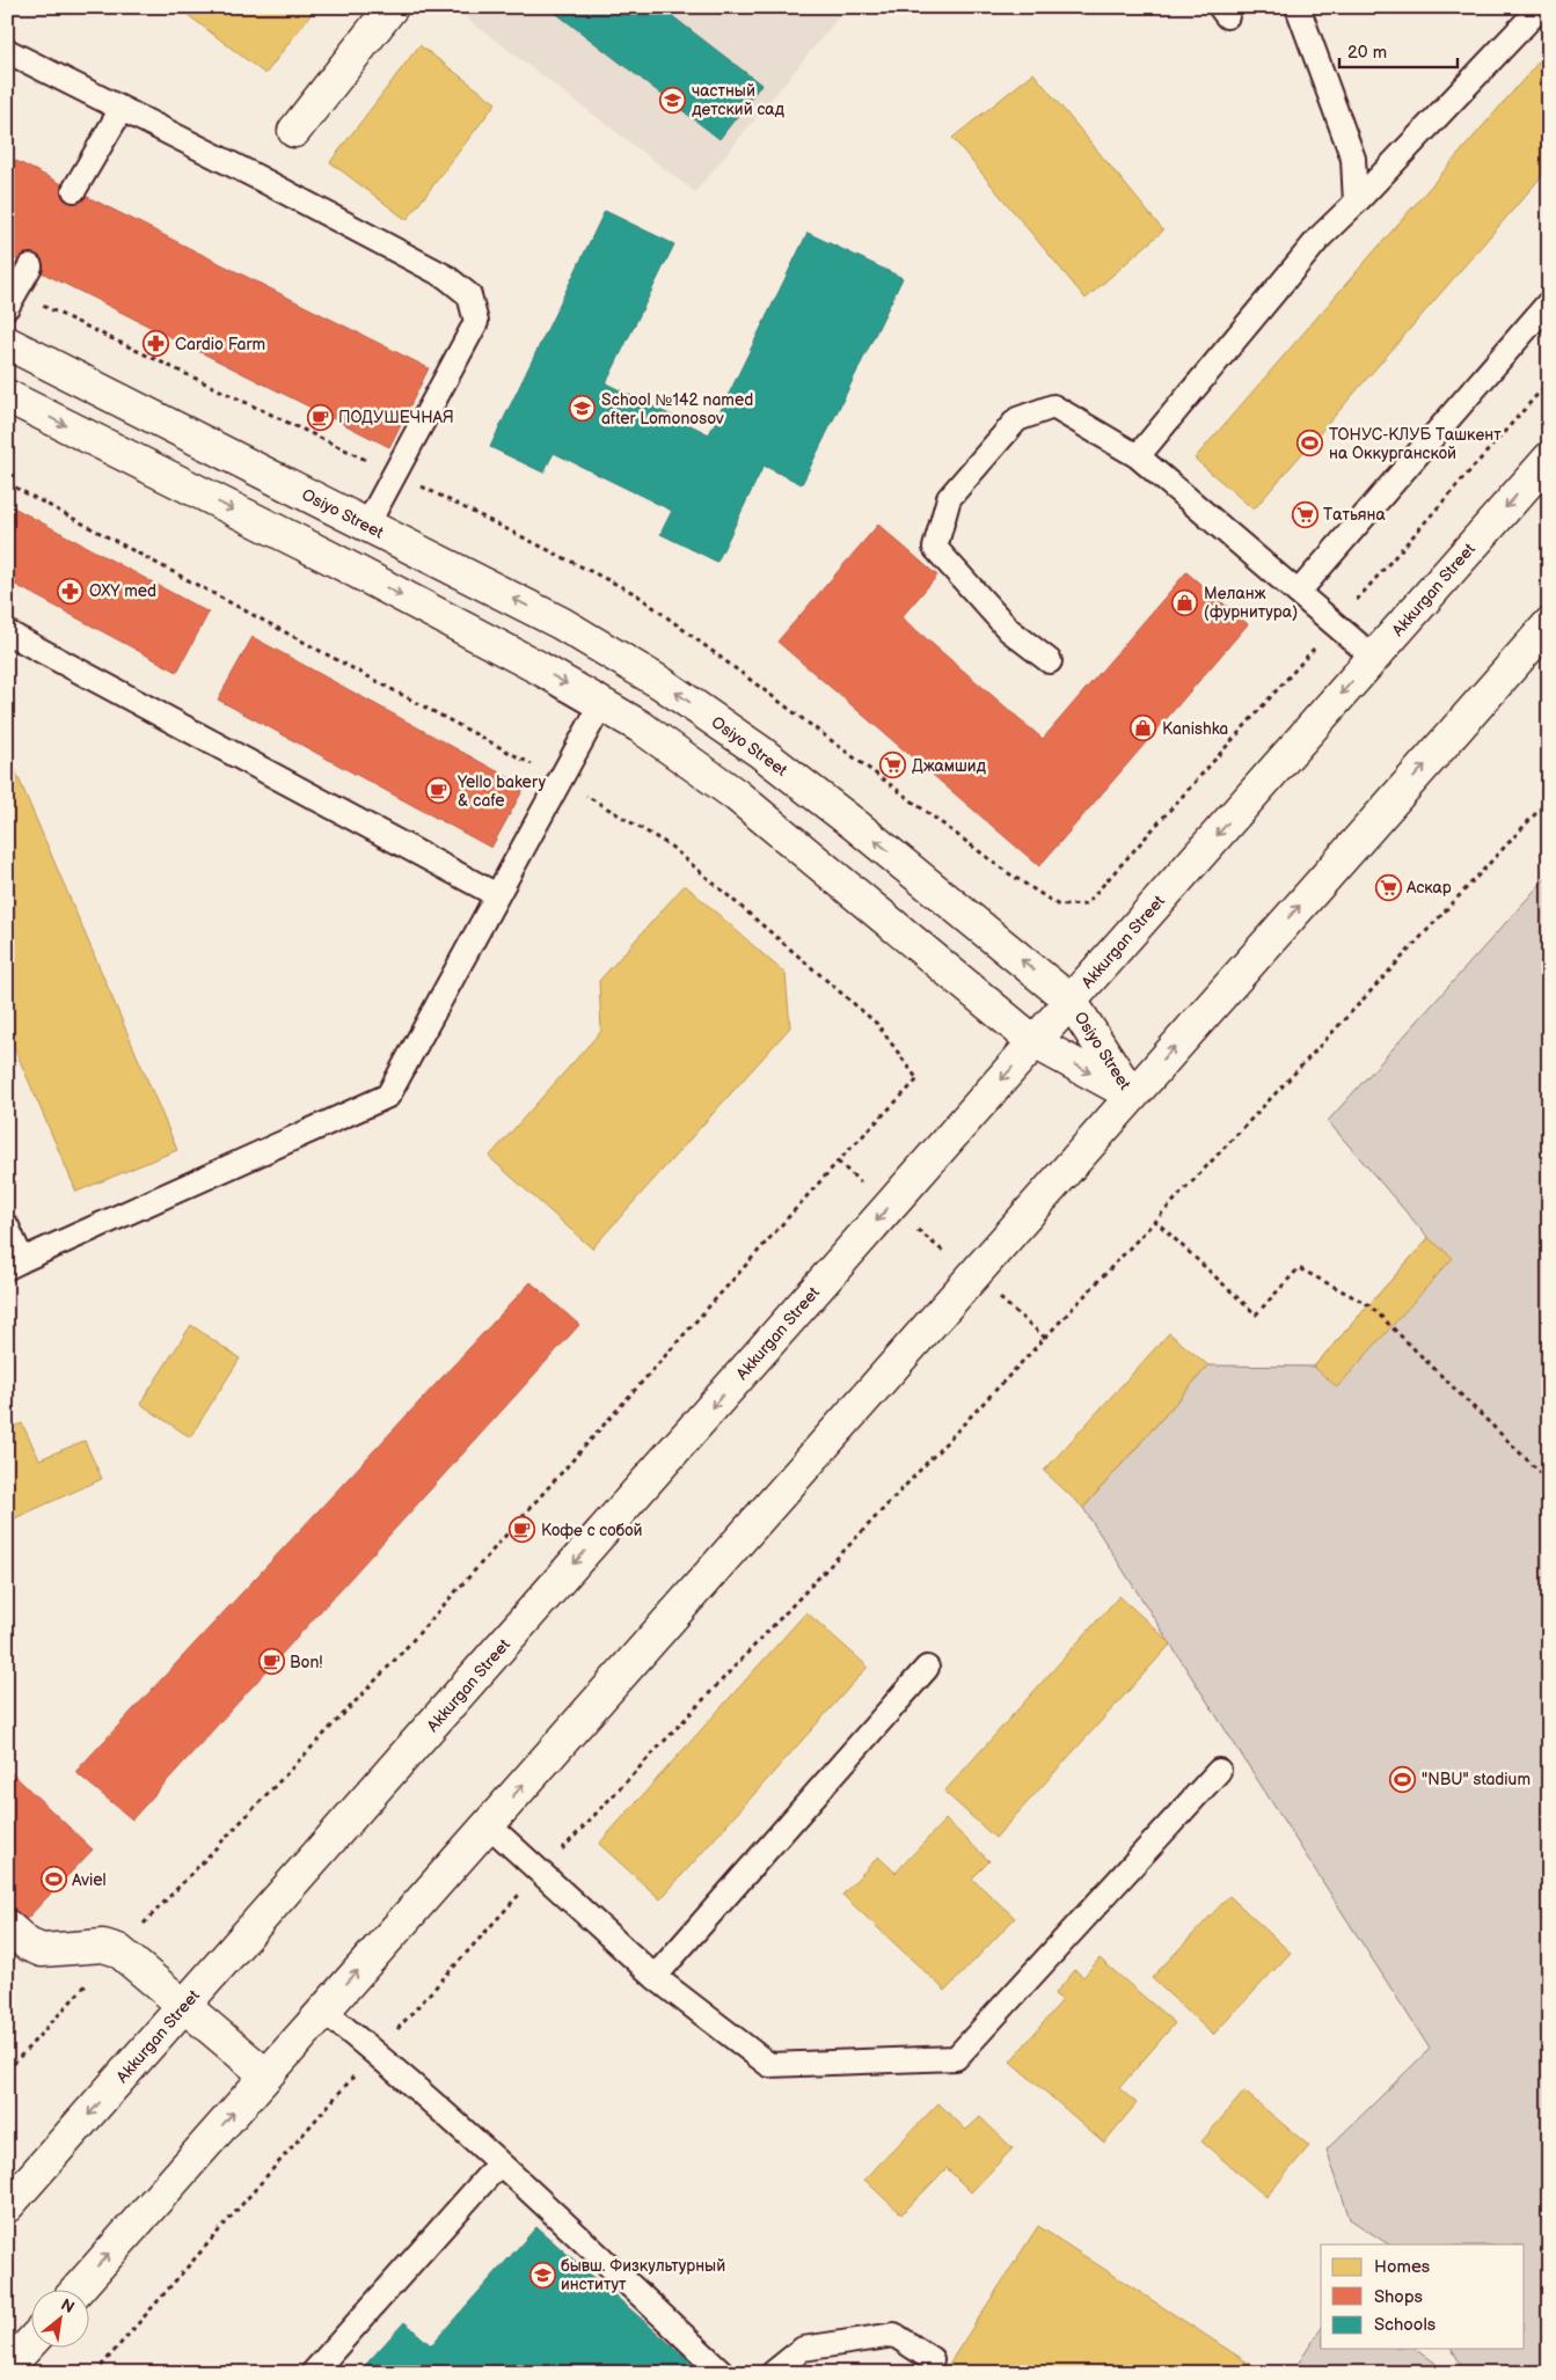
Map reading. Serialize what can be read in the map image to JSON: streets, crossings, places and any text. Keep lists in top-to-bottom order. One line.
{"streets":{"main road":["Osiyo Street","Akkurgan Street"]},"crossings":[["Osiyo Street","Akkurgan Street"]],"places":{"school or university":["частный детский сад","School №142 named after Lomonosov","бывш. Физкультурный институт"],"pharmacy":["Cardio Farm","OXY med"],"cafe":["ПОДУШЕЧНАЯ","Yello bakery & cafe","Кофе с собой","Bon!"],"sports":["ТОНУС-КЛУБ Ташкент на Оккурганской","\"NBU\" stadium","Aviel"],"supermarket":["Татьяна","Джамшид","Аскар"],"shop":["Меланж (фурнитура)","Kanishka"]},"legend":["Homes","Shops","Schools"],"scale_bar":"20 m","north":"top right"}
